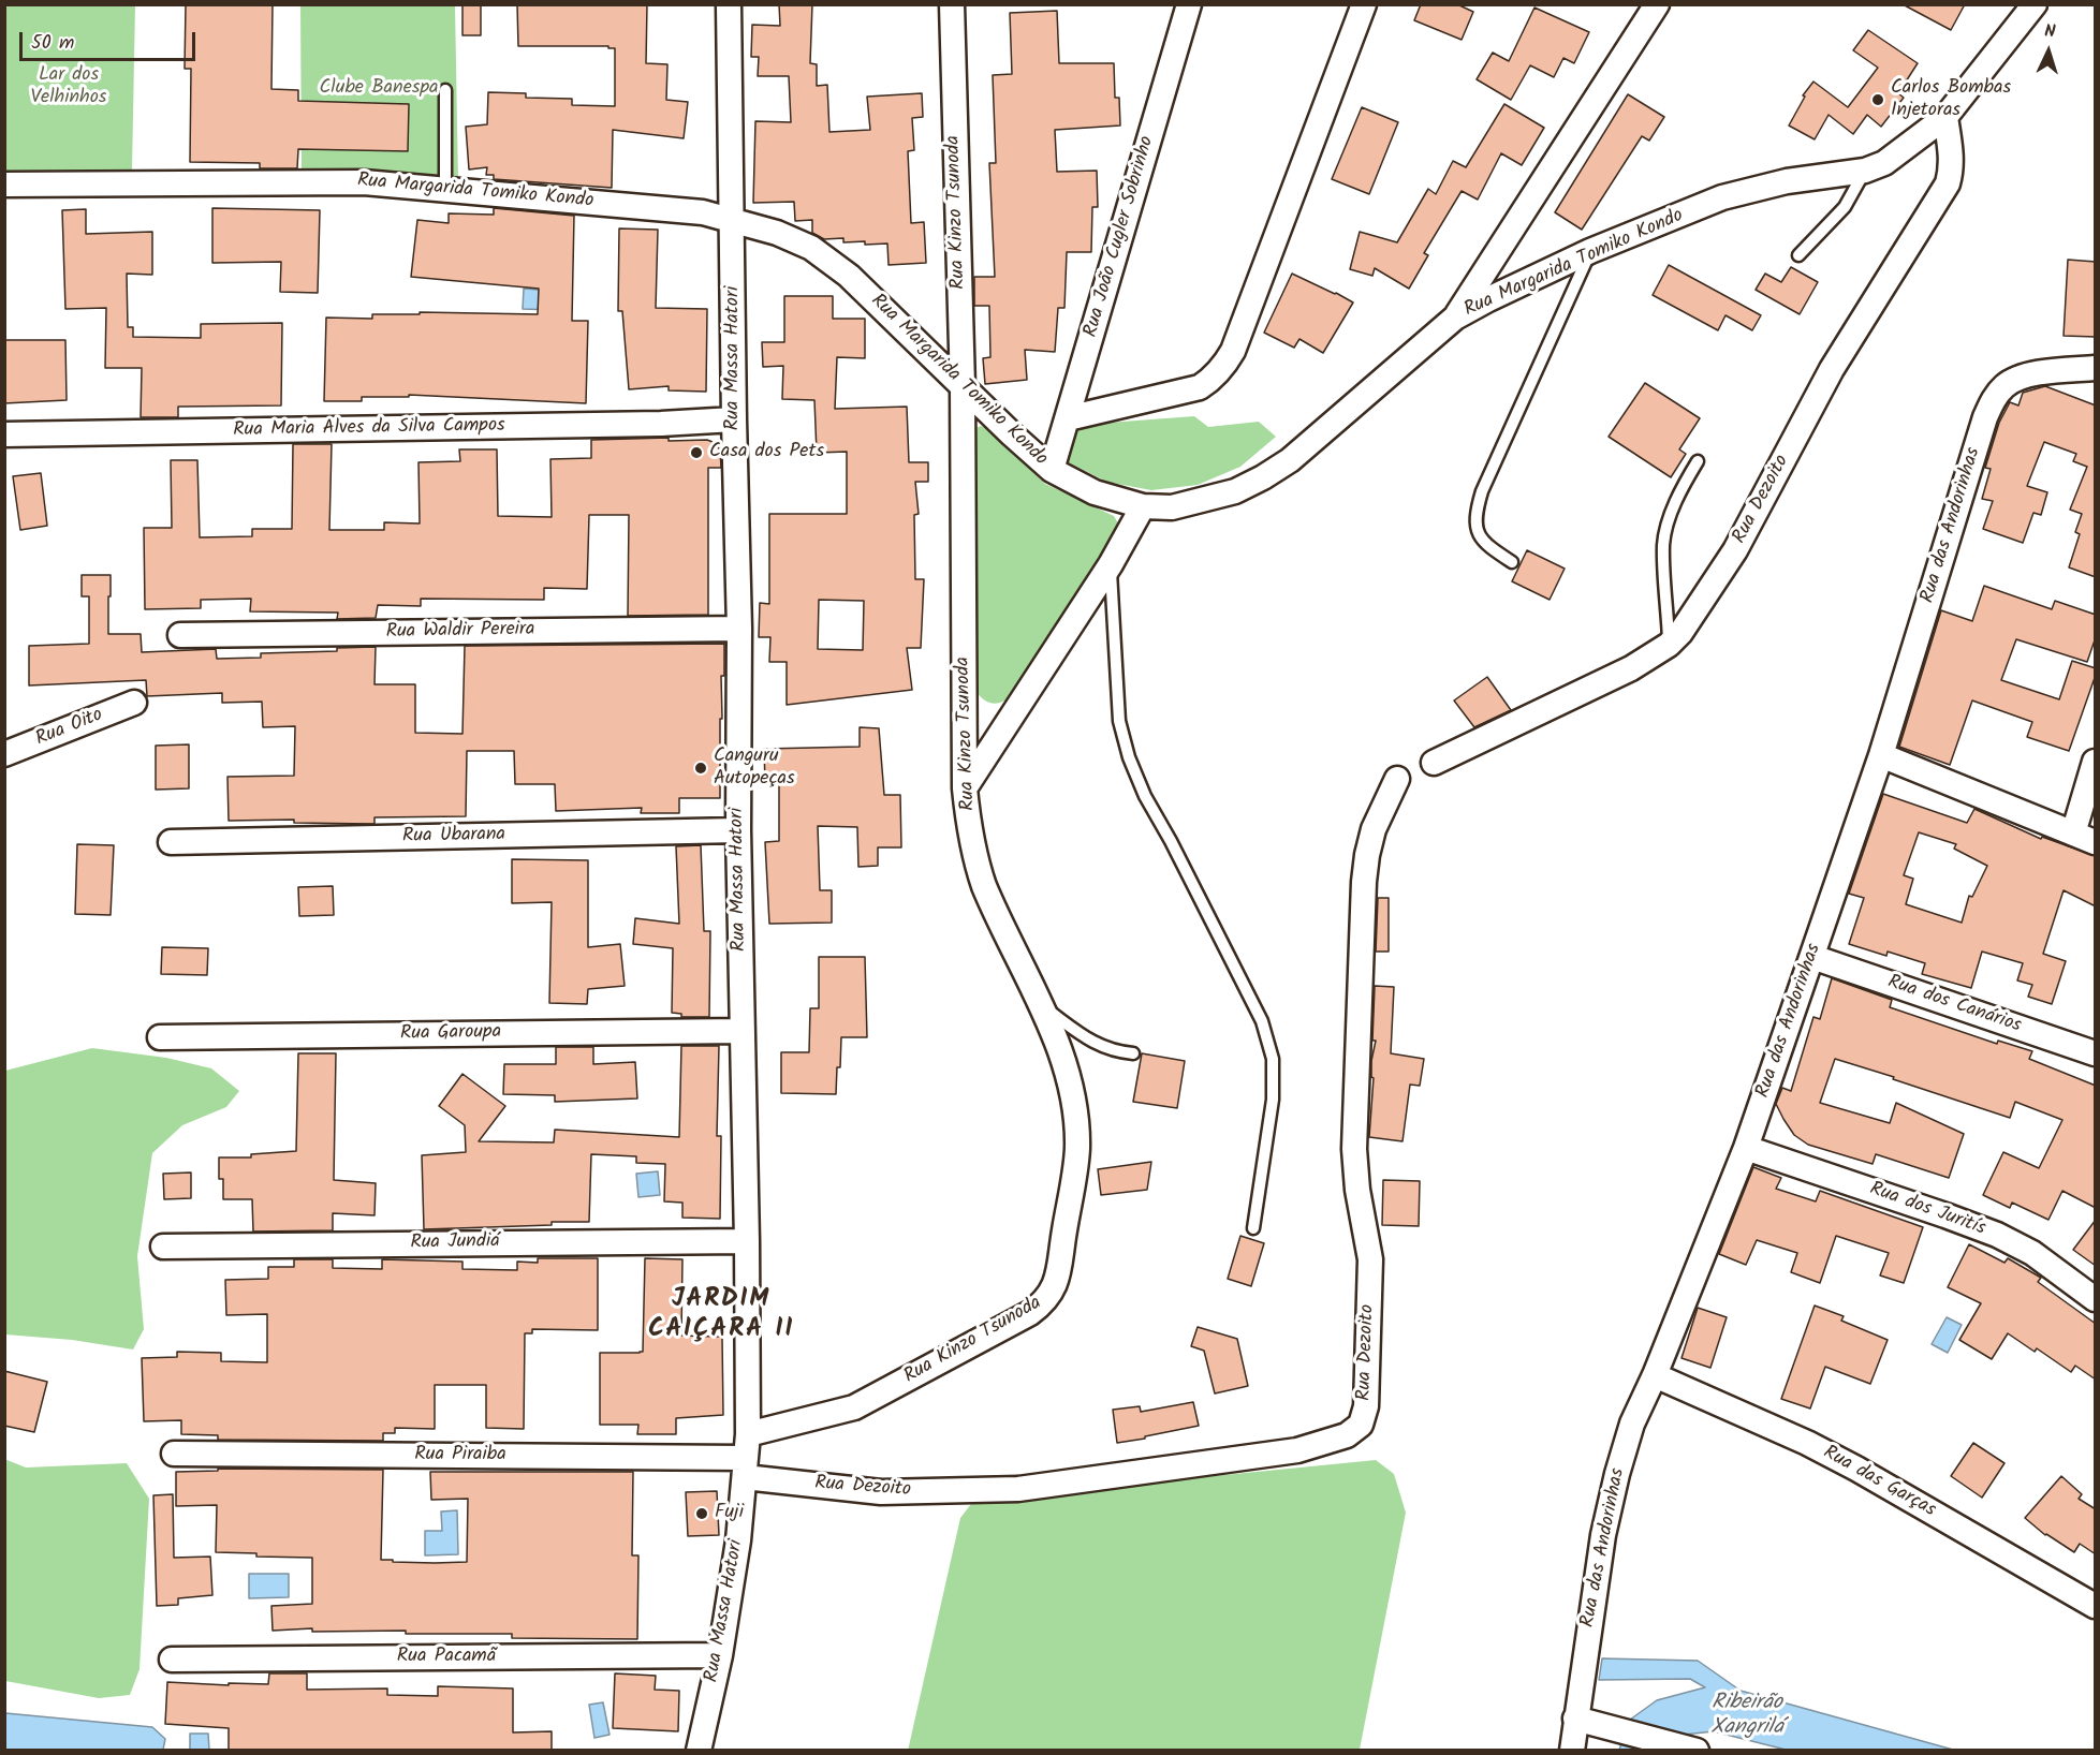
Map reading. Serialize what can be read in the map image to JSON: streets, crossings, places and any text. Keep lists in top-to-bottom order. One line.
{"streets":{"street":["Rua Margarida Tomiko Kondo","Rua Kinzo Tsunoda","Rua João Cugler Sobrinho","Rua Massa Hatori","Rua Maria Alves da Silva Campos","Rua Dezoito","Rua das Andorinhas","Rua Waldir Pereira","Rua Oito","Rua Ubarana","Rua dos Canários","Rua Garoupa","Rua dos Juritís","Rua Jundiá","Rua Piraiba","Rua das Garças","Rua Pacamã"]},"crossings":[["Rua Margarida Tomiko Kondo","Rua Kinzo Tsunoda"],["Rua Margarida Tomiko Kondo","Rua João Cugler Sobrinho"],["Rua Margarida Tomiko Kondo","Rua Massa Hatori"],["Rua Margarida Tomiko Kondo","Rua Dezoito"],["Rua Kinzo Tsunoda","Rua Massa Hatori"],["Rua Kinzo Tsunoda","Rua Dezoito"],["Rua Kinzo Tsunoda","Rua Piraiba"],["Rua Massa Hatori","Rua Maria Alves da Silva Campos"],["Rua Massa Hatori","Rua Dezoito"],["Rua Massa Hatori","Rua Waldir Pereira"],["Rua Massa Hatori","Rua Ubarana"],["Rua Massa Hatori","Rua Garoupa"],["Rua Massa Hatori","Rua Jundiá"],["Rua Massa Hatori","Rua Piraiba"],["Rua Massa Hatori","Rua Pacamã"],["Rua Dezoito","Rua Piraiba"],["Rua das Andorinhas","Rua dos Canários"],["Rua das Andorinhas","Rua dos Juritís"],["Rua das Andorinhas","Rua das Garças"]],"districts":["JARDIM CAIÇARA II"],"water":["Ribeirão Xangrilá"],"parks":["Lar dos Velhinhos","Clube Banespa"],"places":["Carlos Bombas Injetoras","Casa dos Pets","Canguru Autopeças","Fuji"],"scale_bar":"50 m","north":"top"}
